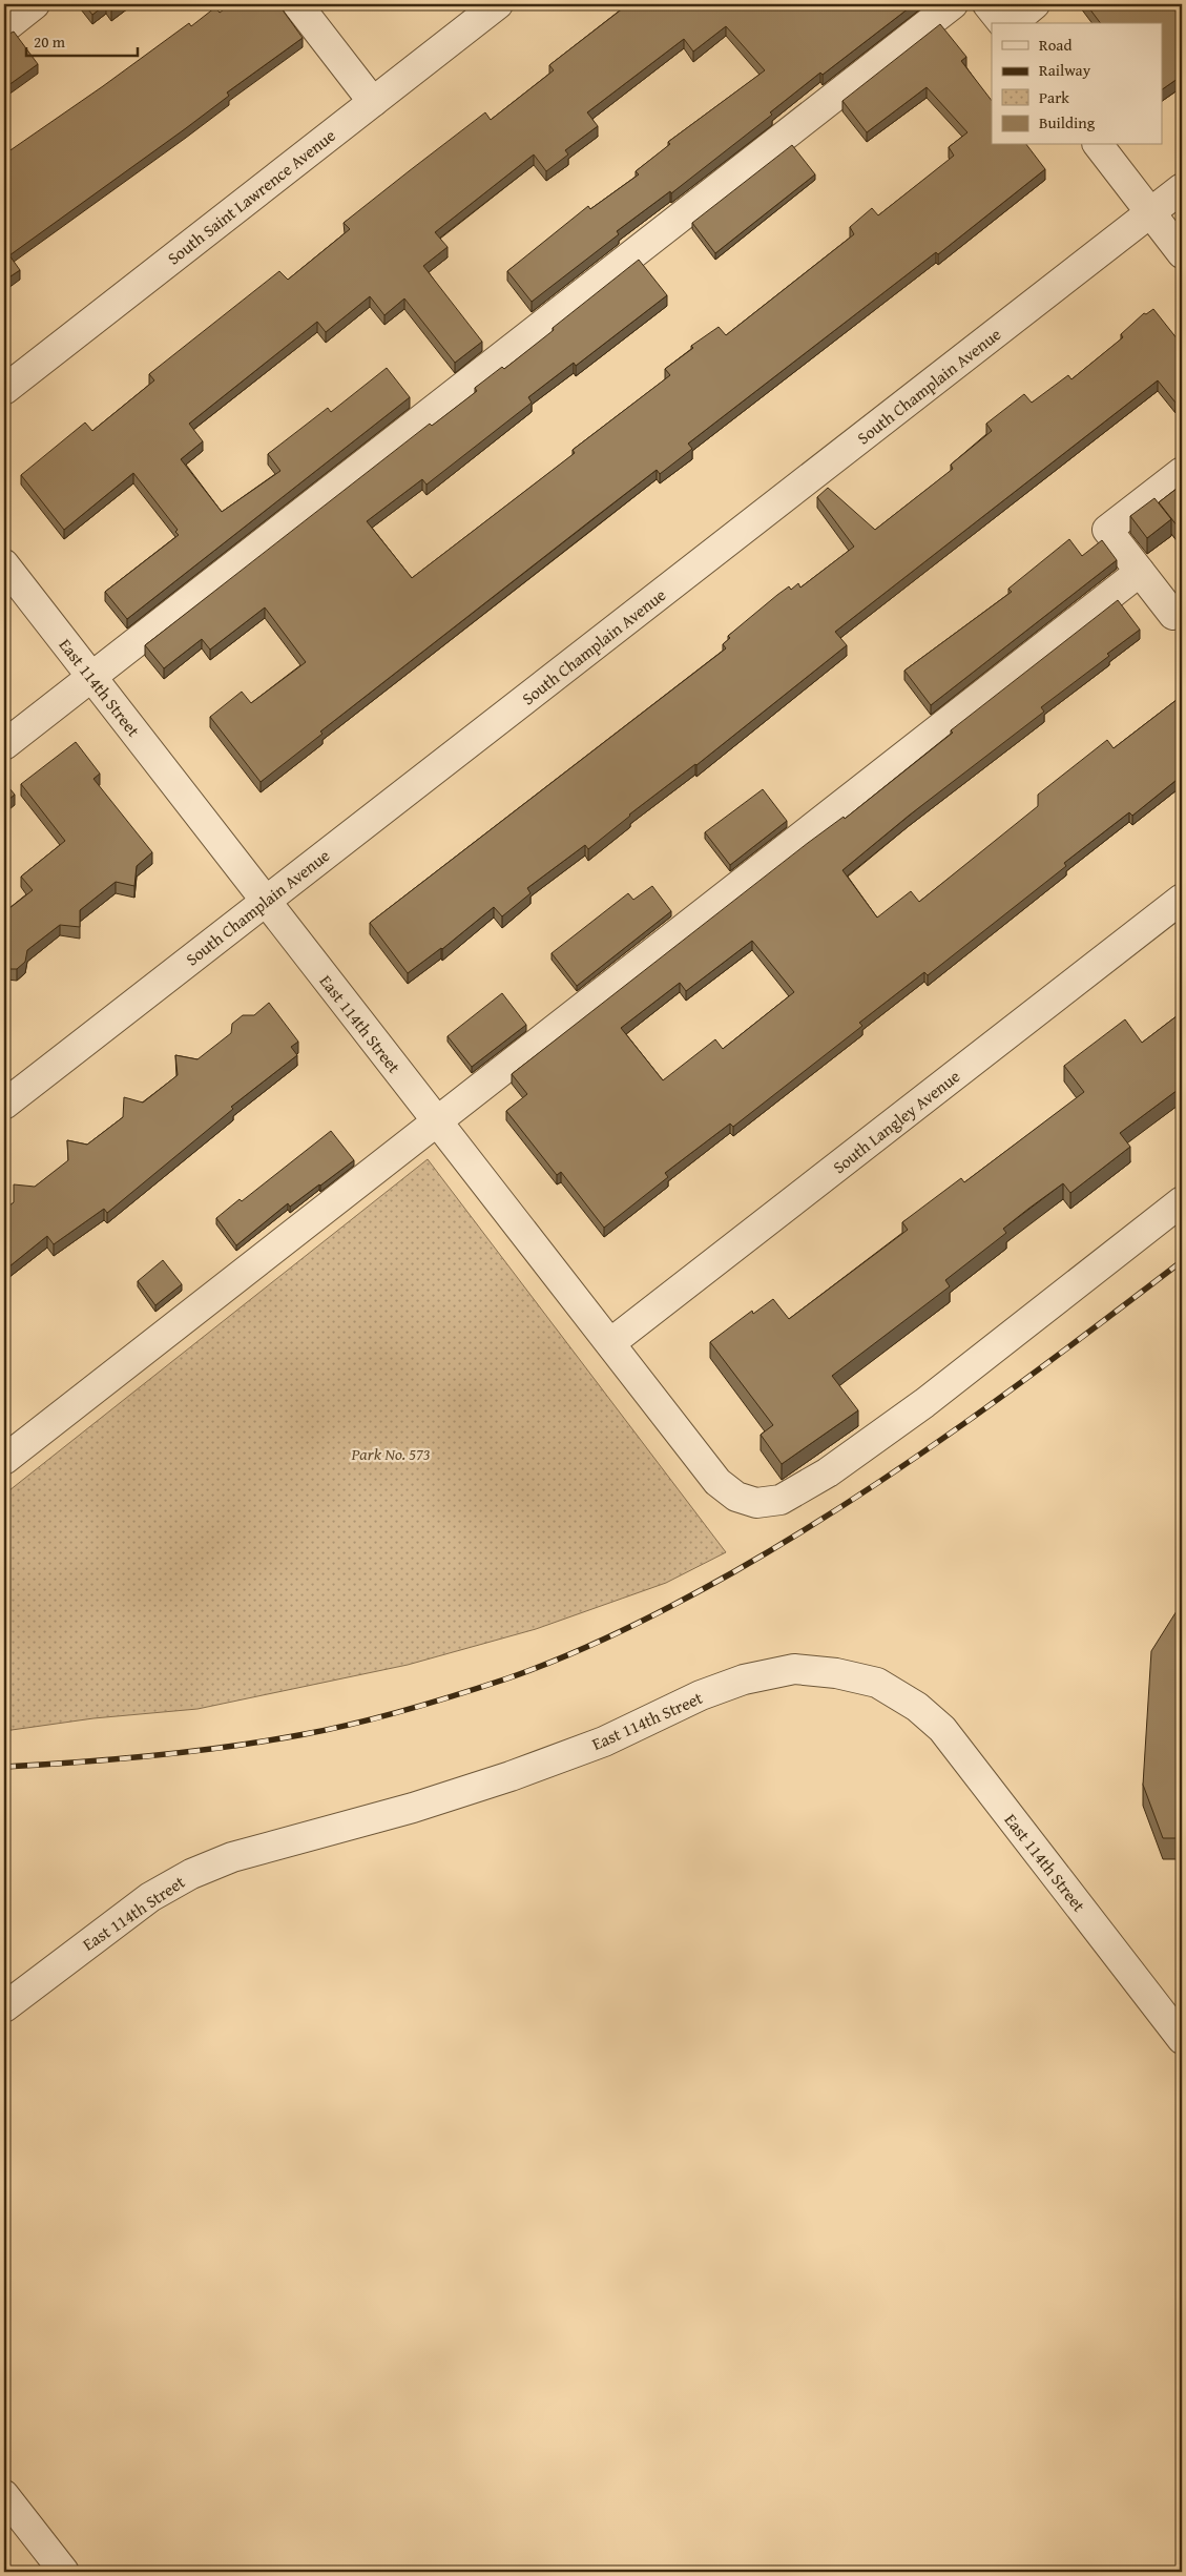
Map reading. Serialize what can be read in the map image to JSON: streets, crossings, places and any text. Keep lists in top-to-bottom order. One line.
{"streets":{"street":["South Saint Lawrence Avenue","South Champlain Avenue","East 114th Street","South Langley Avenue"]},"crossings":[["South Champlain Avenue","East 114th Street"],["East 114th Street","South Langley Avenue"]],"parks":["Park No. 573"],"legend":["Road","Railway","Park","Building"],"scale_bar":"20 m"}
